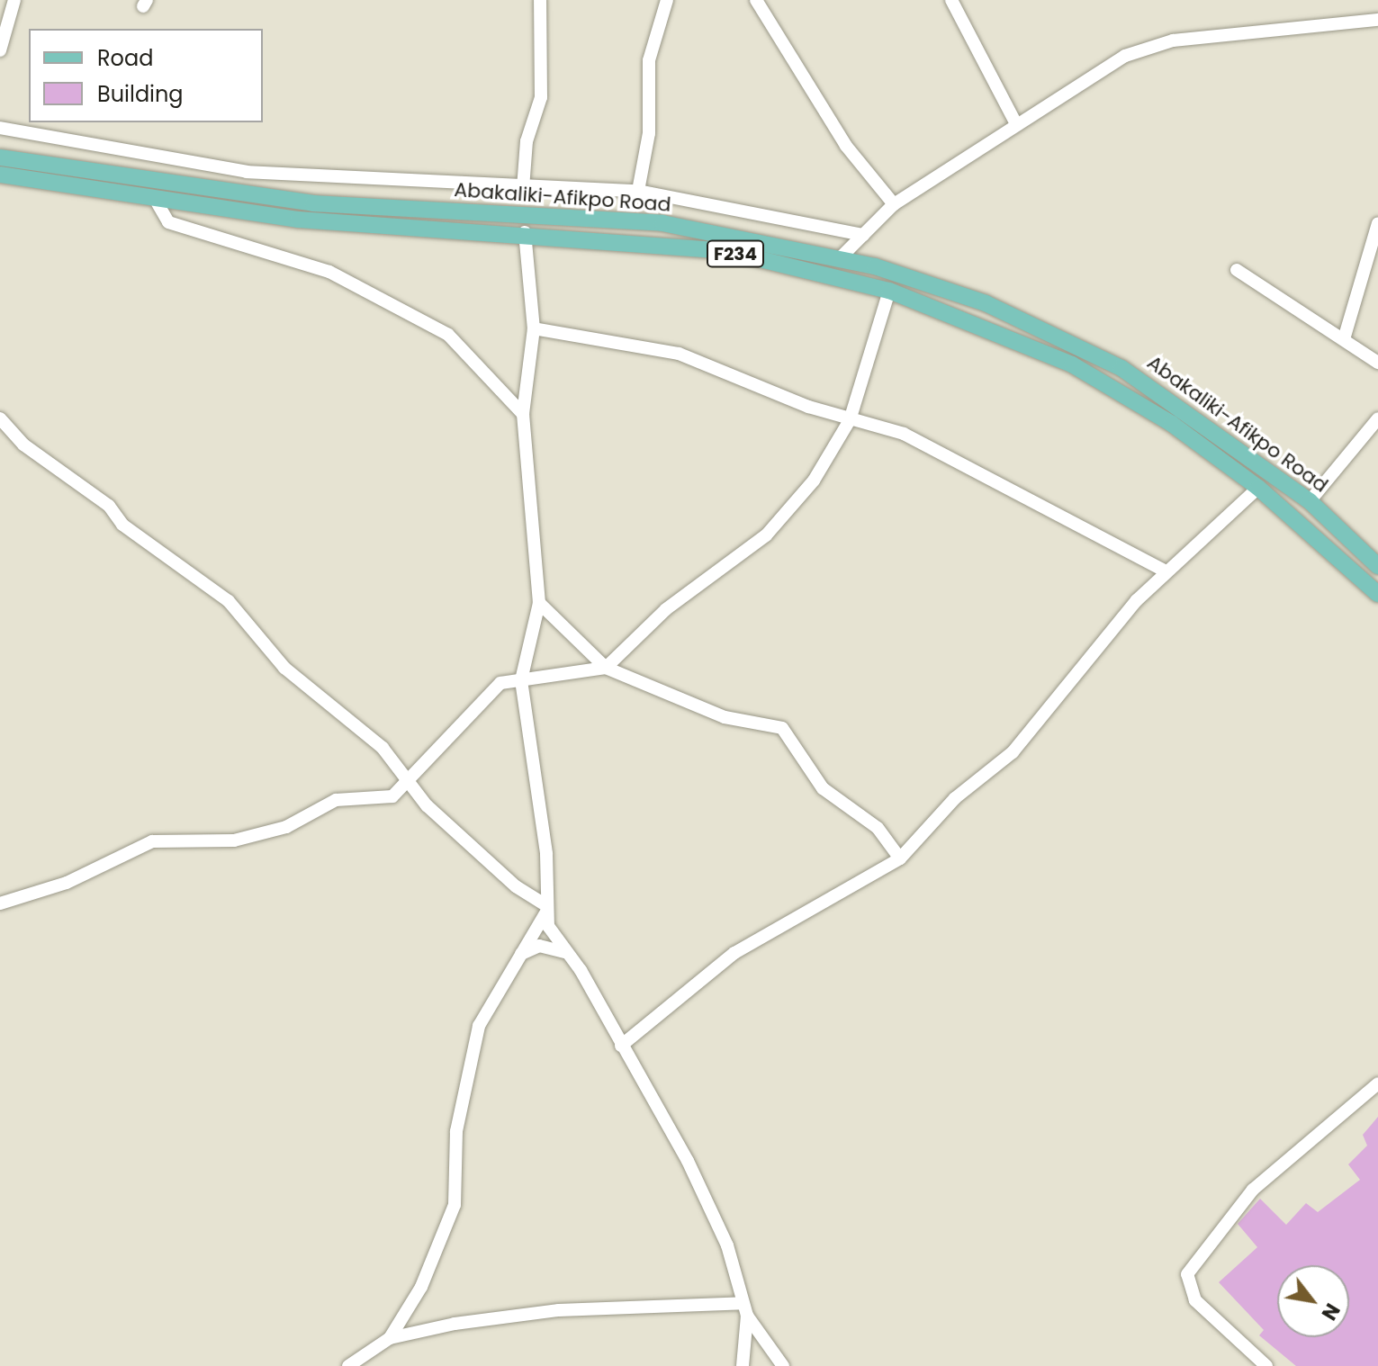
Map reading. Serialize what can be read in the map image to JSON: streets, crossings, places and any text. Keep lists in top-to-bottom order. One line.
{"streets":{"main road":["Abakaliki-Afikpo Road","F234"]},"legend":["Road","Building"],"north":"bottom right"}
